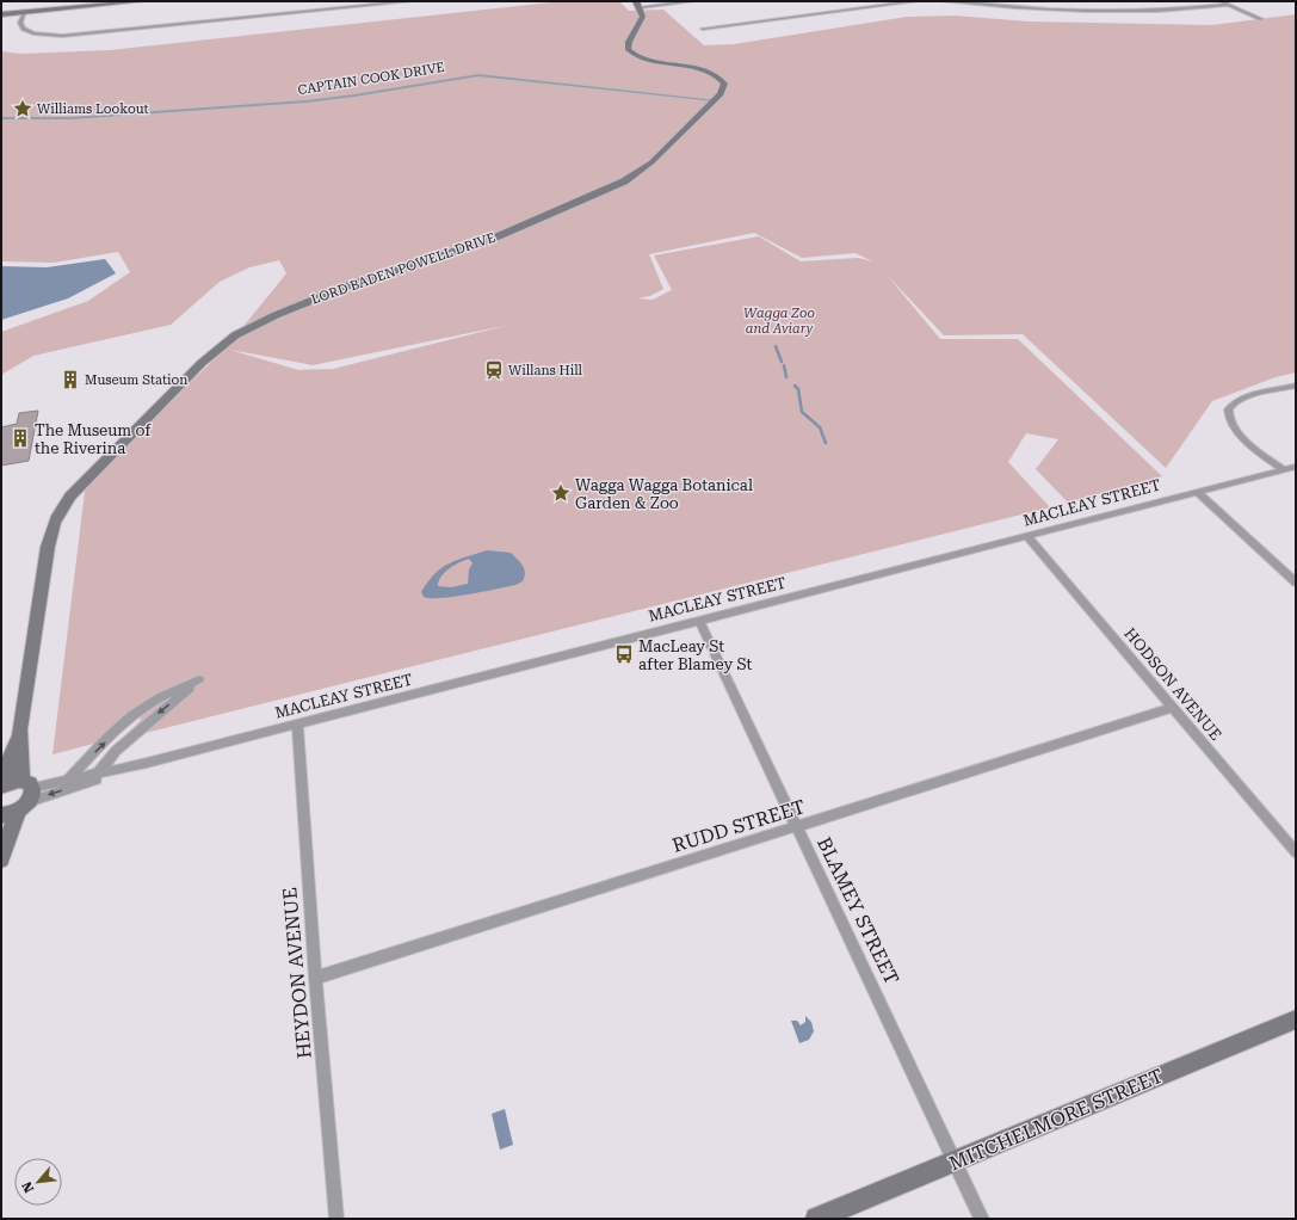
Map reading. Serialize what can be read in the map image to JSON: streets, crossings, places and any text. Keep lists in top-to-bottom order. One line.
{"streets":{"street":["CAPTAIN COOK DRIVE","LORD BADEN POWELL DRIVE","MACLEAY STREET","HODSON AVENUE","RUDD STREET","BLAMEY STREET","HEYDON AVENUE","MITCHELMORE STREET"]},"crossings":[["CAPTAIN COOK DRIVE","LORD BADEN POWELL DRIVE"],["LORD BADEN POWELL DRIVE","MACLEAY STREET"],["MACLEAY STREET","HODSON AVENUE"],["MACLEAY STREET","BLAMEY STREET"],["MACLEAY STREET","HEYDON AVENUE"],["HODSON AVENUE","RUDD STREET"],["RUDD STREET","BLAMEY STREET"],["RUDD STREET","HEYDON AVENUE"],["BLAMEY STREET","MITCHELMORE STREET"]],"parks":["Wagga Zoo and Aviary"],"places":{"place":["Williams Lookout","Wagga Wagga Botanical Garden & Zoo"],"station":["Willans Hill"],"building":["Museum Station","The Museum of the Riverina"],"bus stop":["MacLeay St after Blamey St"]},"north":"bottom left"}
